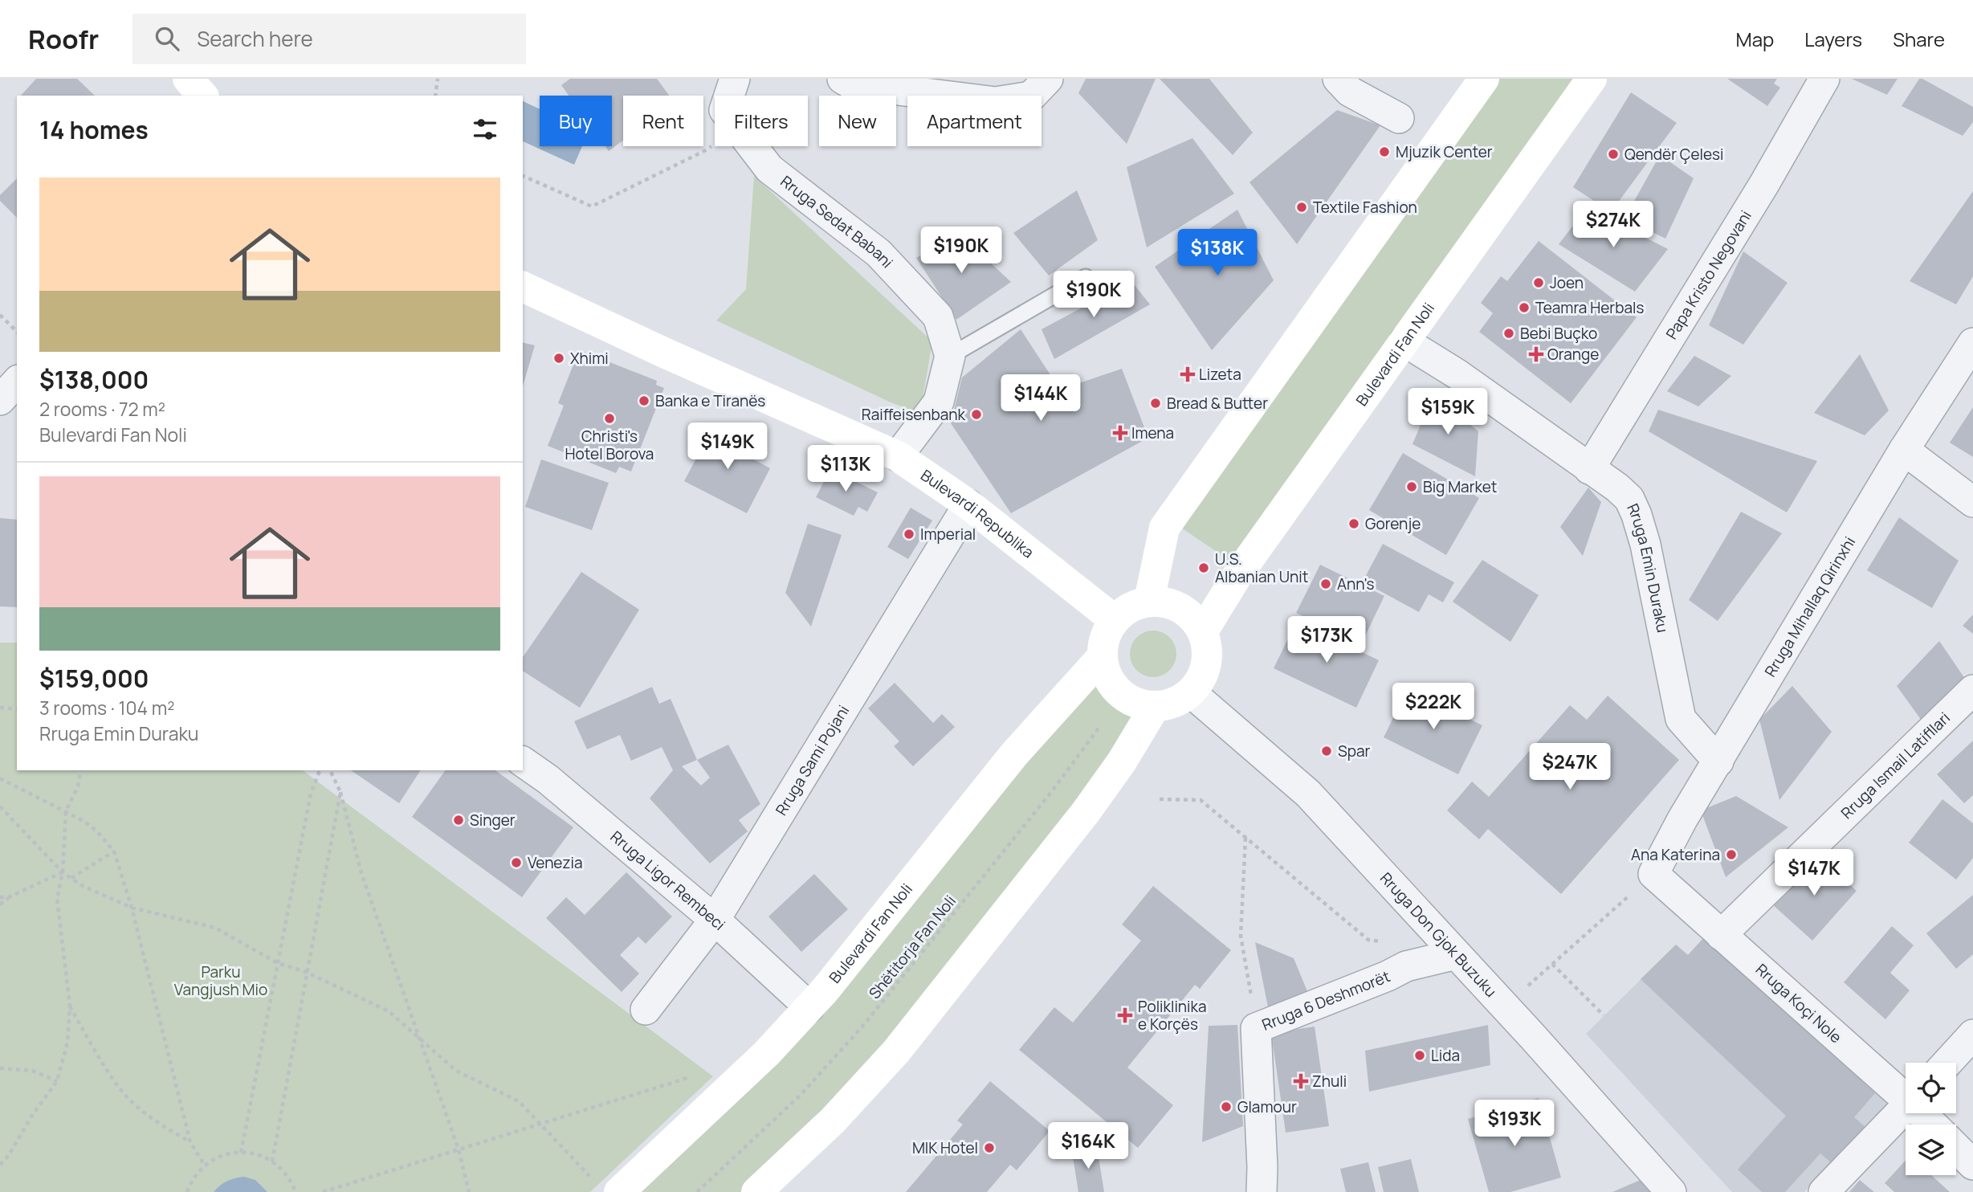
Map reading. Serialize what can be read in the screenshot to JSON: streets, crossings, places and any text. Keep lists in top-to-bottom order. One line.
{"streets":{"main road":["Bulevardi Fan Noli","Bulevardi Republika"],"street":["Rruga Sedat Babani","Papa Kristo Negovani","Rruga Emin Duraku","Rruga Mihallaq Qirinxhi","Rruga Sami Pojani","Rruga Ismail Latifllari","Rruga Ligor Rembeci","Rruga Don Gjok Buzuku","Rruga 6 Deshmorët","Rruga Koçi Nole"],"path":["Shëtitorja Fan Noli"]},"crossings":[["Papa Kristo Negovani","Rruga Emin Duraku"],["Bulevardi Fan Noli","Bulevardi Republika"],["Bulevardi Fan Noli","Rruga Emin Duraku"],["Bulevardi Fan Noli","Rruga Ligor Rembeci"],["Bulevardi Fan Noli","Rruga Don Gjok Buzuku"],["Bulevardi Fan Noli","Shëtitorja Fan Noli"],["Bulevardi Republika","Rruga Sami Pojani"],["Bulevardi Republika","Rruga Don Gjok Buzuku"],["Bulevardi Republika","Shëtitorja Fan Noli"],["Rruga Emin Duraku","Rruga Mihallaq Qirinxhi"],["Rruga Mihallaq Qirinxhi","Rruga Koçi Nole"],["Rruga Sami Pojani","Rruga Ligor Rembeci"],["Rruga Ismail Latifllari","Rruga Koçi Nole"],["Rruga Don Gjok Buzuku","Shëtitorja Fan Noli"],["Rruga Don Gjok Buzuku","Rruga 6 Deshmorët"]],"parks":["Parku Vangjush Mio"],"places":{"other":["Mjuzik Center","Qendër Çelesi","Textile Fashion","Joen","Teamra Herbals","Bebi Buçko","Xhimi","Banka e Tiranës","Bread & Butter","Raiffeisenbank","Christi's Hotel Borova","Big Market","Gorenje","Imperial","U.S. Albanian Unit","Ann's","Spar","Singer","Ana Katerina","Venezia","Lida","Glamour","MIK Hotel"],"health":["Orange","Lizeta","Imena","Poliklinika e Korçës","Zhuli"]},"page":{"header":"Roofr","search":"Search here","nav":["Map","Layers","Share"],"chip":["Buy","Rent","Filters","New","Apartment"],"heading":"14 homes","list":[{"name":"$138,000","note":"2 rooms · 72 m² · Bulevardi Fan Noli"},{"name":"$159,000","note":"3 rooms · 104 m² · Rruga Emin Duraku"}],"price":["$274K","$190K","$138K","$190K","$144K","$159K","$149K","$113K","$173K","$222K","$247K","$147K","$193K","$164K"]}}
